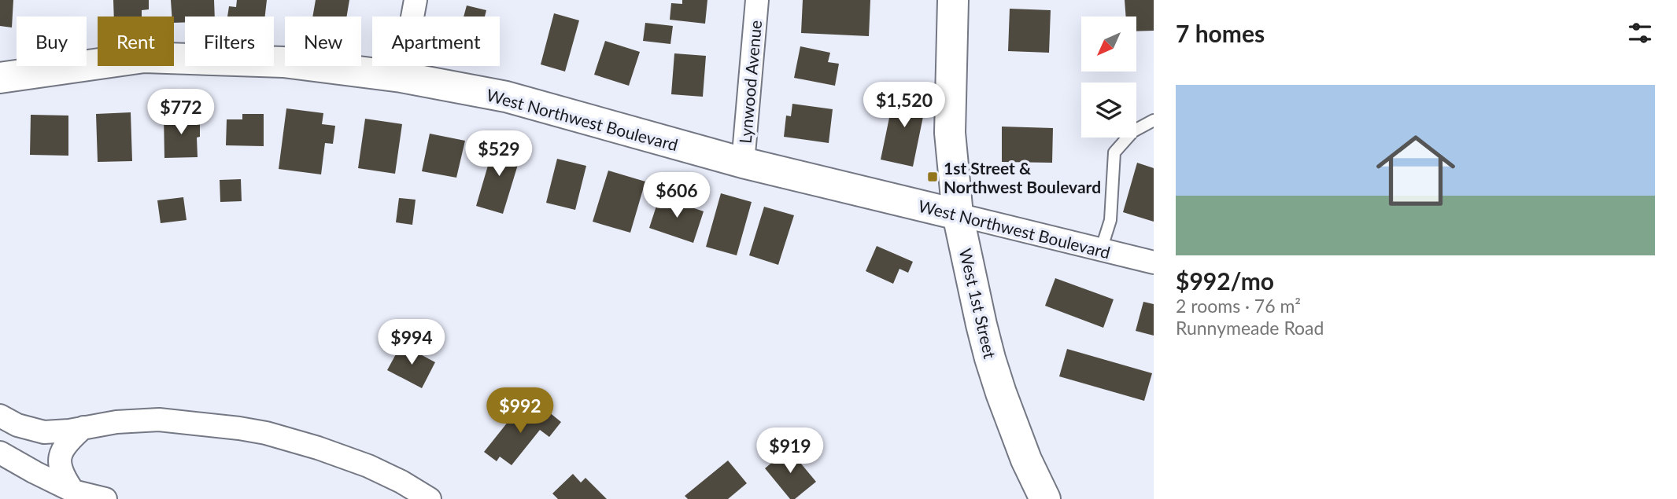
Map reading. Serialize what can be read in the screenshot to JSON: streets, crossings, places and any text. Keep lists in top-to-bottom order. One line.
{"streets":{"main road":["West Northwest Boulevard","West 1st Street"],"street":["Lynwood Avenue"]},"crossings":[["Lynwood Avenue","West Northwest Boulevard"],["West Northwest Boulevard","West 1st Street"]],"places":{"transit":["1st Street & Northwest Boulevard"]},"north":"bottom left","page":{"heading":"7 homes","chip":["Buy","Rent","Filters","New","Apartment"],"list":[{"name":"$992/mo","note":"2 rooms · 76 m² · Runnymeade Road"}],"price":["$1,520","$772","$529","$606","$994","$992","$919"]}}
